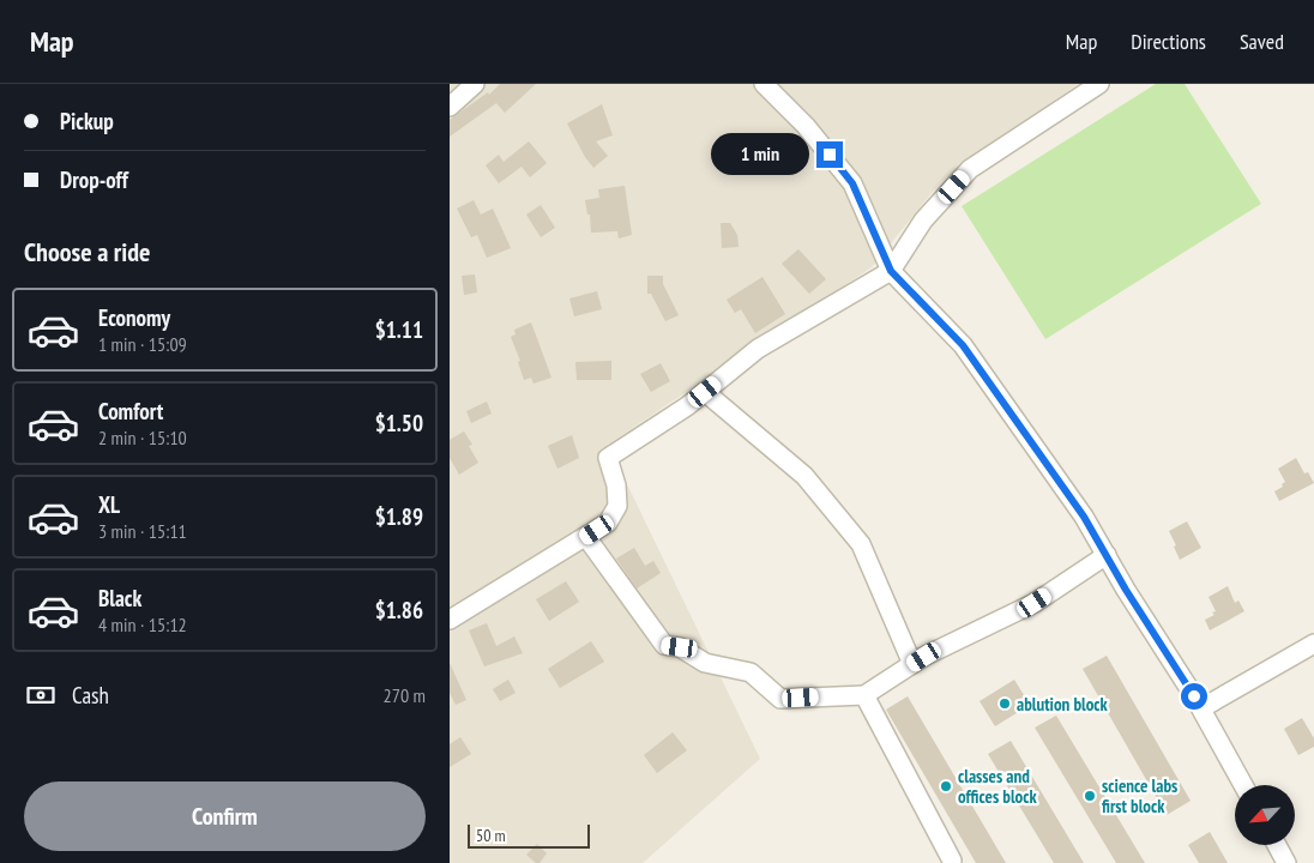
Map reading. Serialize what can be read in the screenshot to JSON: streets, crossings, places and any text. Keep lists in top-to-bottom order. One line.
{"places":["ablution block","classes and offices block","science labs first block"],"scale_bar":"50 m","north":"bottom left","page":{"header":"Map","nav":["Map","Directions","Saved"],"banner":["Pickup","Drop-off"],"bubble":"1 min","heading":"Choose a ride","list":[{"name":"Economy","note":"1 min · 15:09","value":"$1.11"},{"name":"Comfort","note":"2 min · 15:10","value":"$1.50"},{"name":"XL","note":"3 min · 15:11","value":"$1.89"},{"name":"Black","note":"4 min · 15:12","value":"$1.86"}],"pay":["Cash","270 m"],"buttons":"Confirm","scale":"50 m"}}
